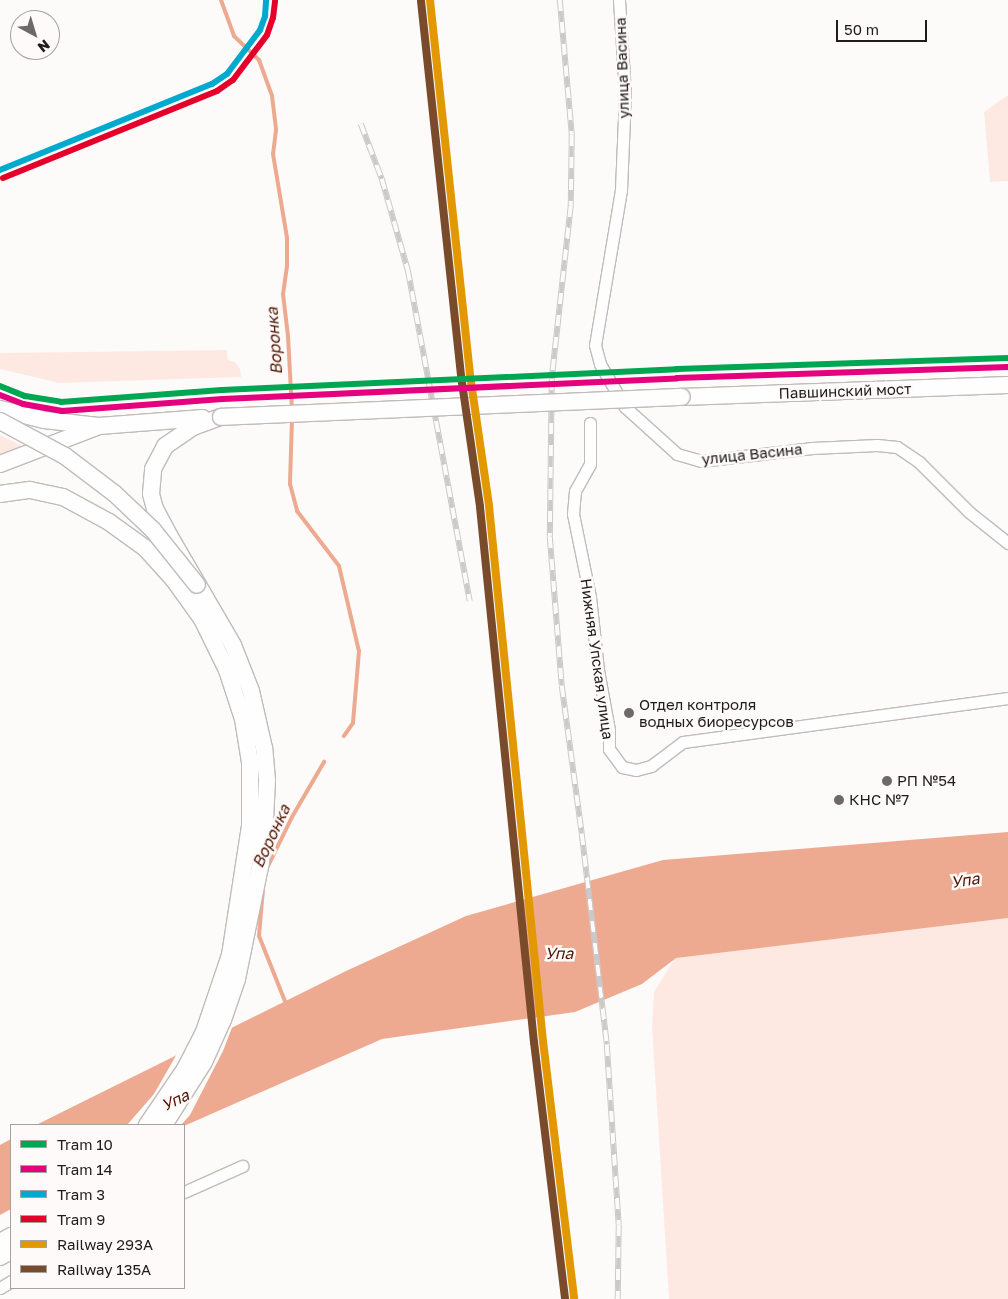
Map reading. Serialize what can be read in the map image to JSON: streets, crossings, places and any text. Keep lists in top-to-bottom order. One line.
{"streets":{"main road":["Павшинский мост"],"street":["улица Васина","Нижняя Упская улица"]},"water":["Воронка","Упа"],"places":["Отдел контроля водных биоресурсов","РП №54","КНС №7"],"lines":["tram line 3","rail line 293А","tram line 9","rail line 135А","tram line 10","tram line 14"],"legend":["Tram 10","Tram 14","Tram 3","Tram 9","Railway 293А","Railway 135А"],"scale_bar":"50 m","north":"bottom right"}
